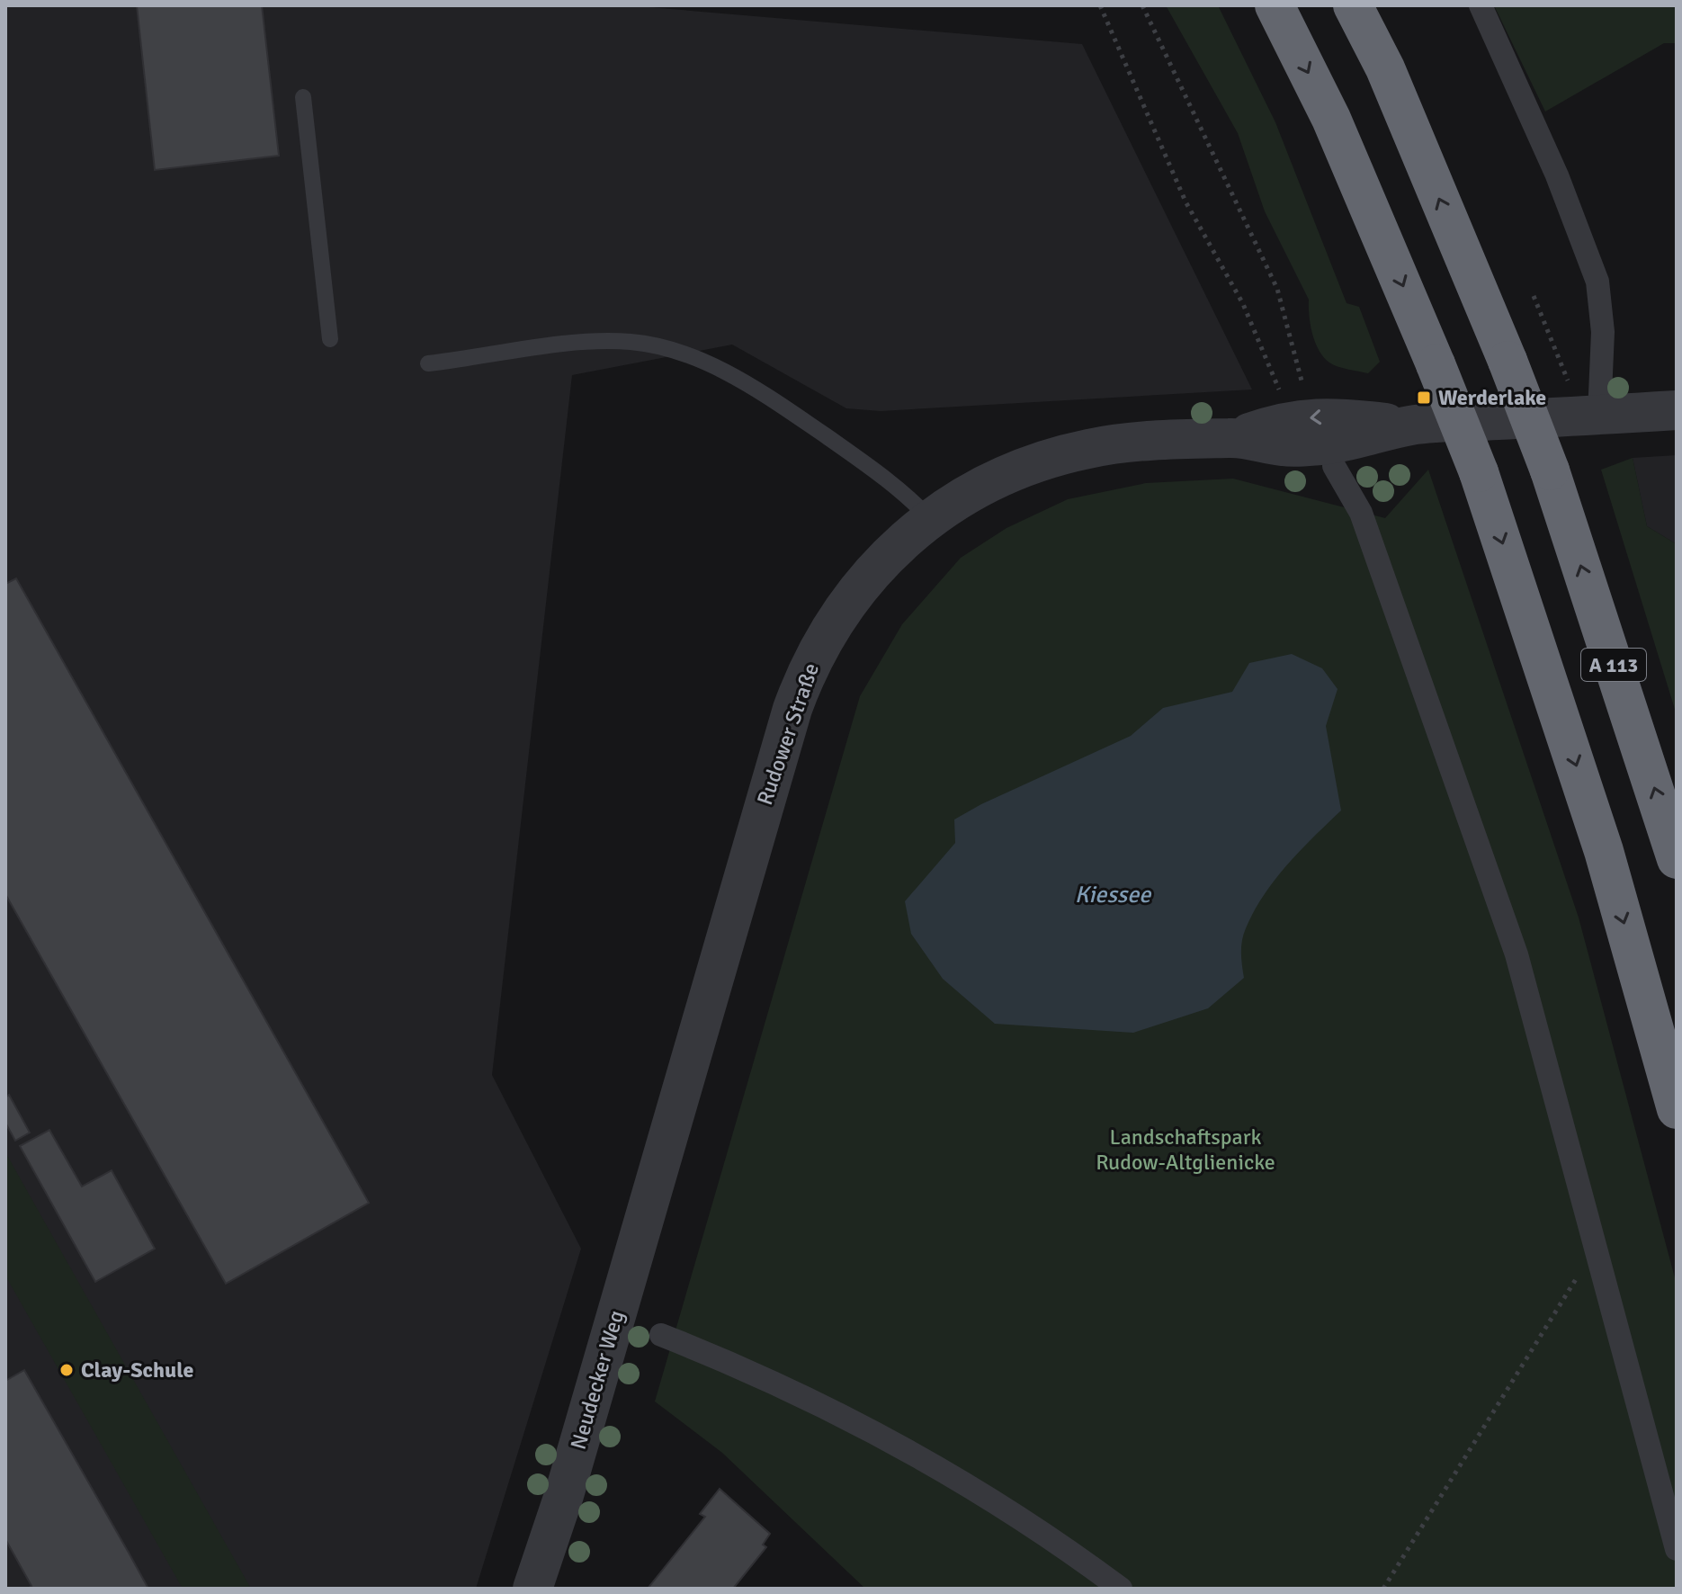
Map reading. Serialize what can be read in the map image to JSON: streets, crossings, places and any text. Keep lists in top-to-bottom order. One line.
{"streets":{"highway":["A 113"],"street":["Rudower Straße","Neudecker Weg"]},"crossings":[["Rudower Straße","Neudecker Weg"]],"water":["Kiessee"],"parks":["Landschaftspark Rudow-Altglienicke"],"places":{"transit":["Werderlake"],"other":["Clay-Schule"]}}
